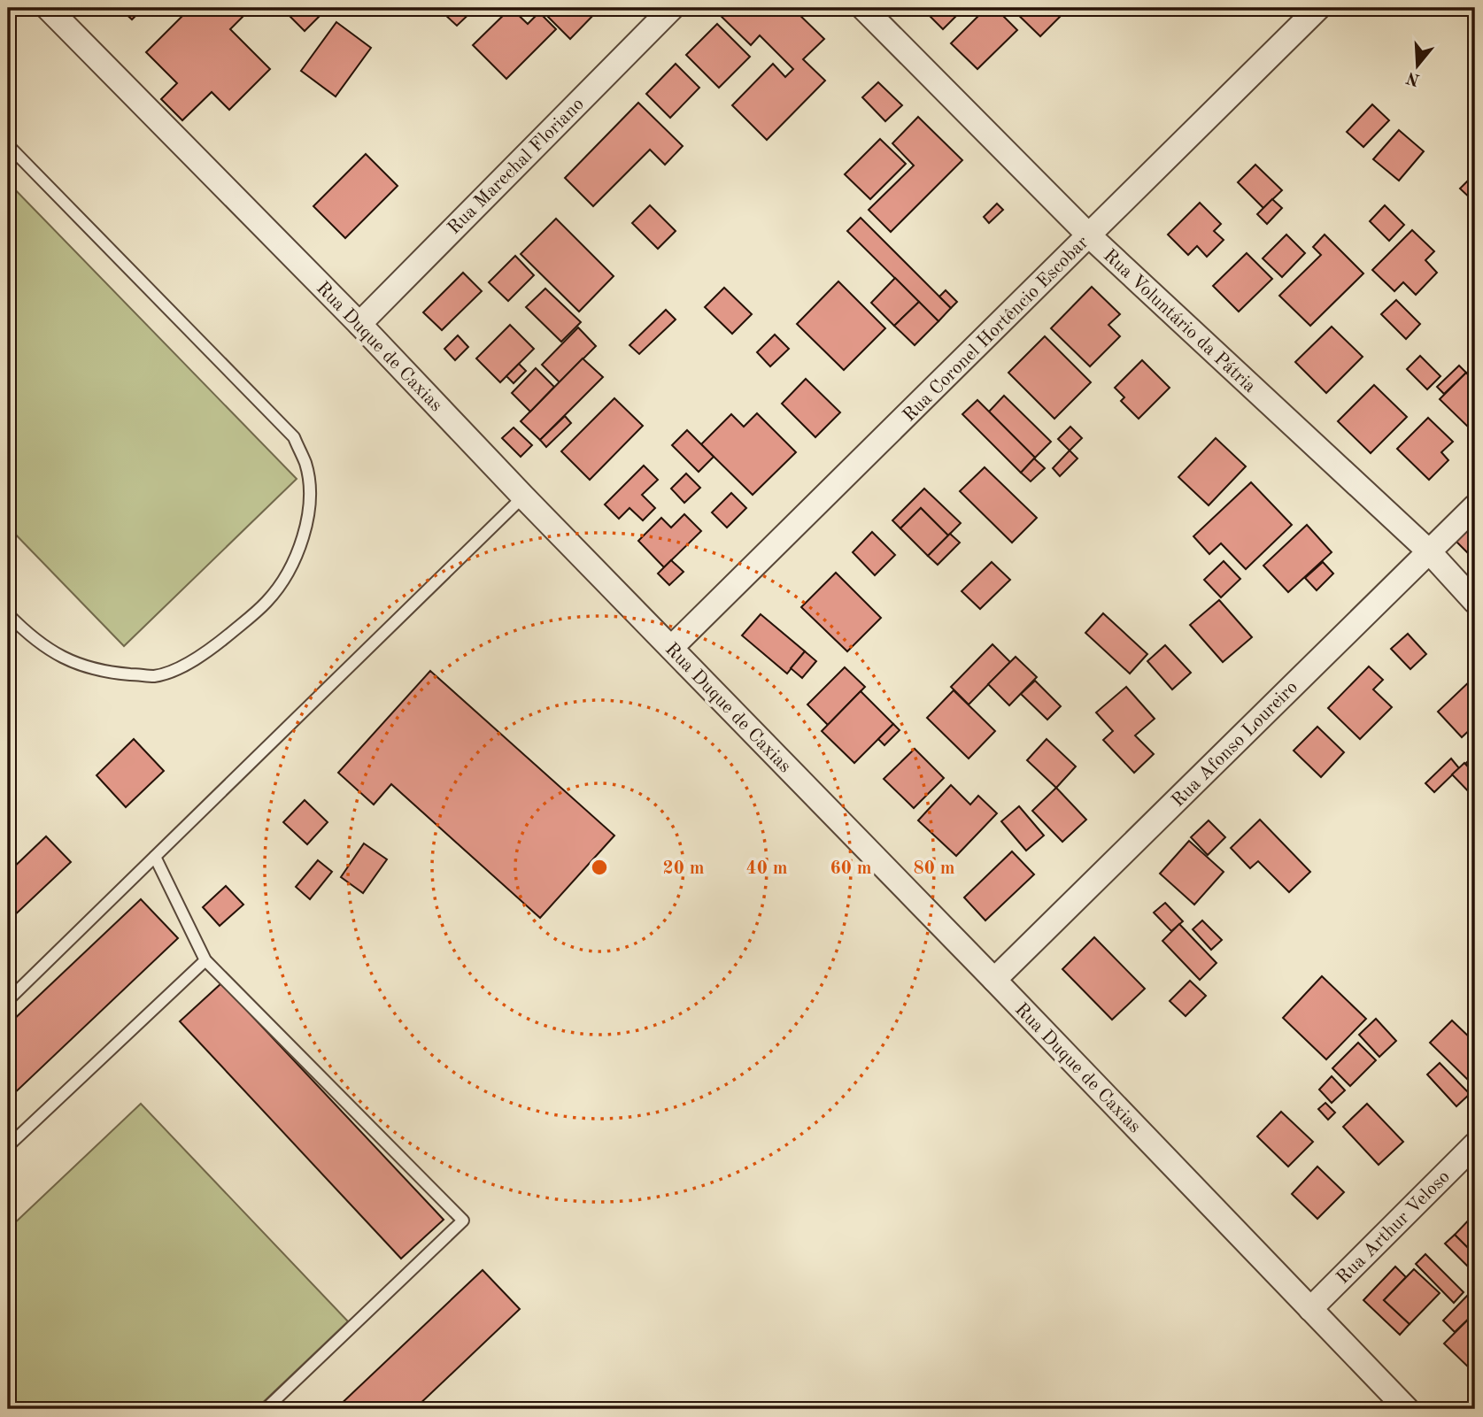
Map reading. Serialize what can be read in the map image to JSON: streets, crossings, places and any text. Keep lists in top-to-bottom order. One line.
{"streets":{"street":["Rua Marechal Floriano","Rua Voluntário da Pátria","Rua Coronel Hortêncio Escobar","Rua Duque de Caxias","Rua Afonso Loureiro","Rua Arthur Veloso"]},"crossings":[["Rua Marechal Floriano","Rua Duque de Caxias"],["Rua Voluntário da Pátria","Rua Coronel Hortêncio Escobar"],["Rua Voluntário da Pátria","Rua Afonso Loureiro"],["Rua Coronel Hortêncio Escobar","Rua Duque de Caxias"],["Rua Duque de Caxias","Rua Afonso Loureiro"],["Rua Duque de Caxias","Rua Arthur Veloso"]],"north":"bottom","rings":["20 m","40 m","60 m","80 m"]}
